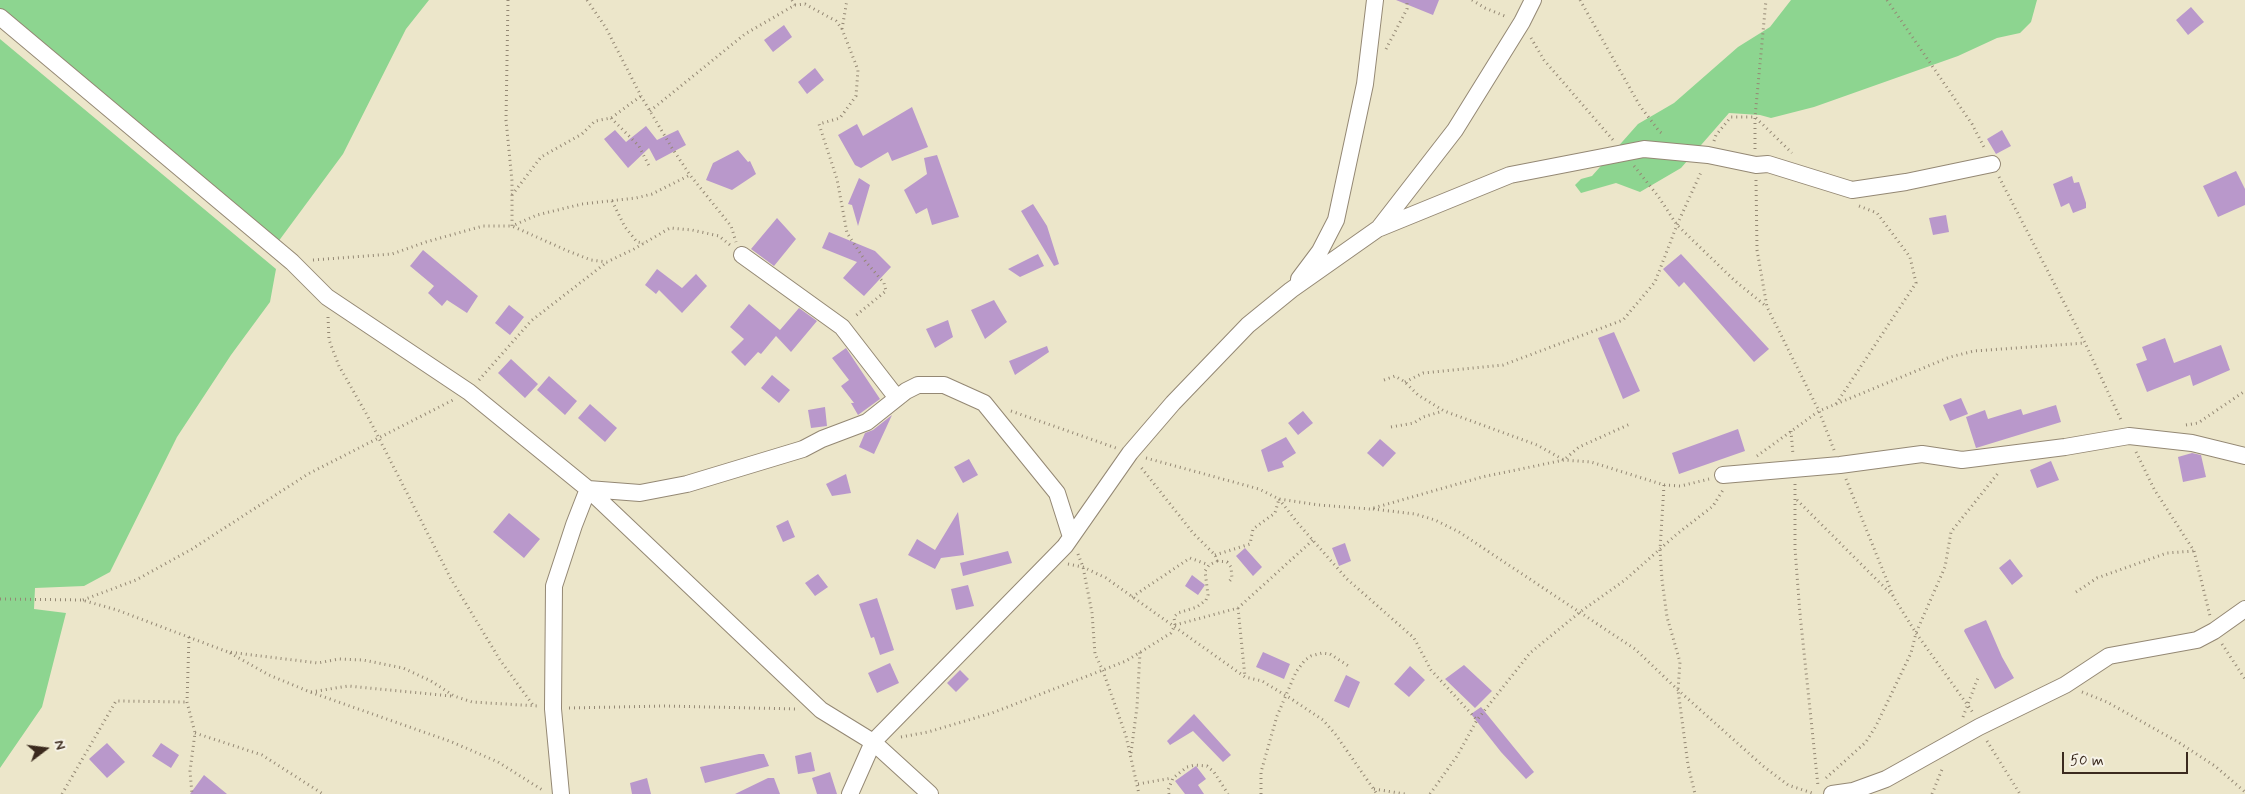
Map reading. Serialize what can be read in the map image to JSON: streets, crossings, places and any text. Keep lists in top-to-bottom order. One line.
{"scale_bar":"50 m","north":"right"}
